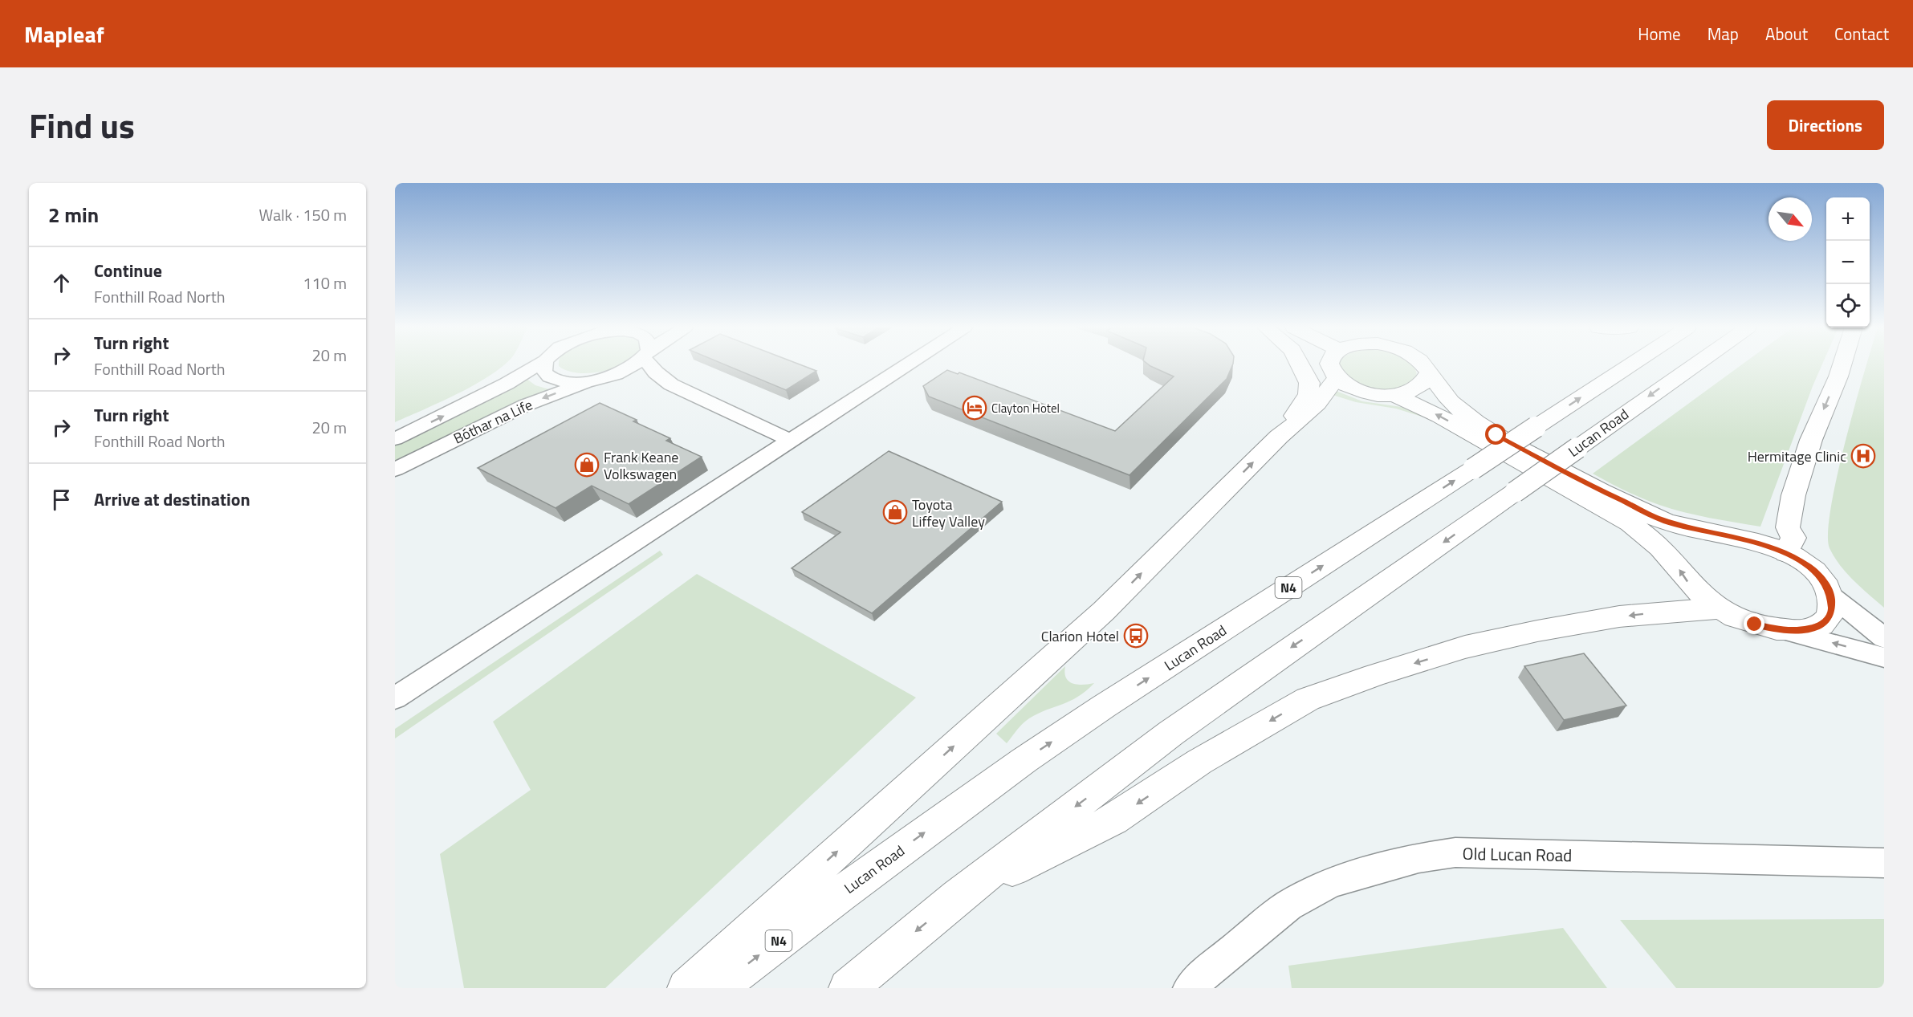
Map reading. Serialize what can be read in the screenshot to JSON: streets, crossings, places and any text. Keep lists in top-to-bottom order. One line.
{"streets":{"main road":["Lucan Road","N4"],"street":["Bóthar na Life","Old Lucan Road"]},"places":{"hotel":["Clayton Hotel"],"hospital":["Hermitage Clinic"],"shop":["Frank Keane Volkswagen","Toyota Liffey Valley"],"bus stop":["Clarion Hotel"]},"north":"bottom right","page":{"header":"Mapleaf","nav":["Home","Map","About","Contact"],"title":"Find us","buttons":"Directions","heading":["2 min","Walk · 150 m"],"map_buttons":["+","−"],"list":[["Continue","Fonthill Road North","110 m"],["Turn right","Fonthill Road North","20 m"],["Turn right","Fonthill Road North","20 m"],"Arrive at destination"]}}
